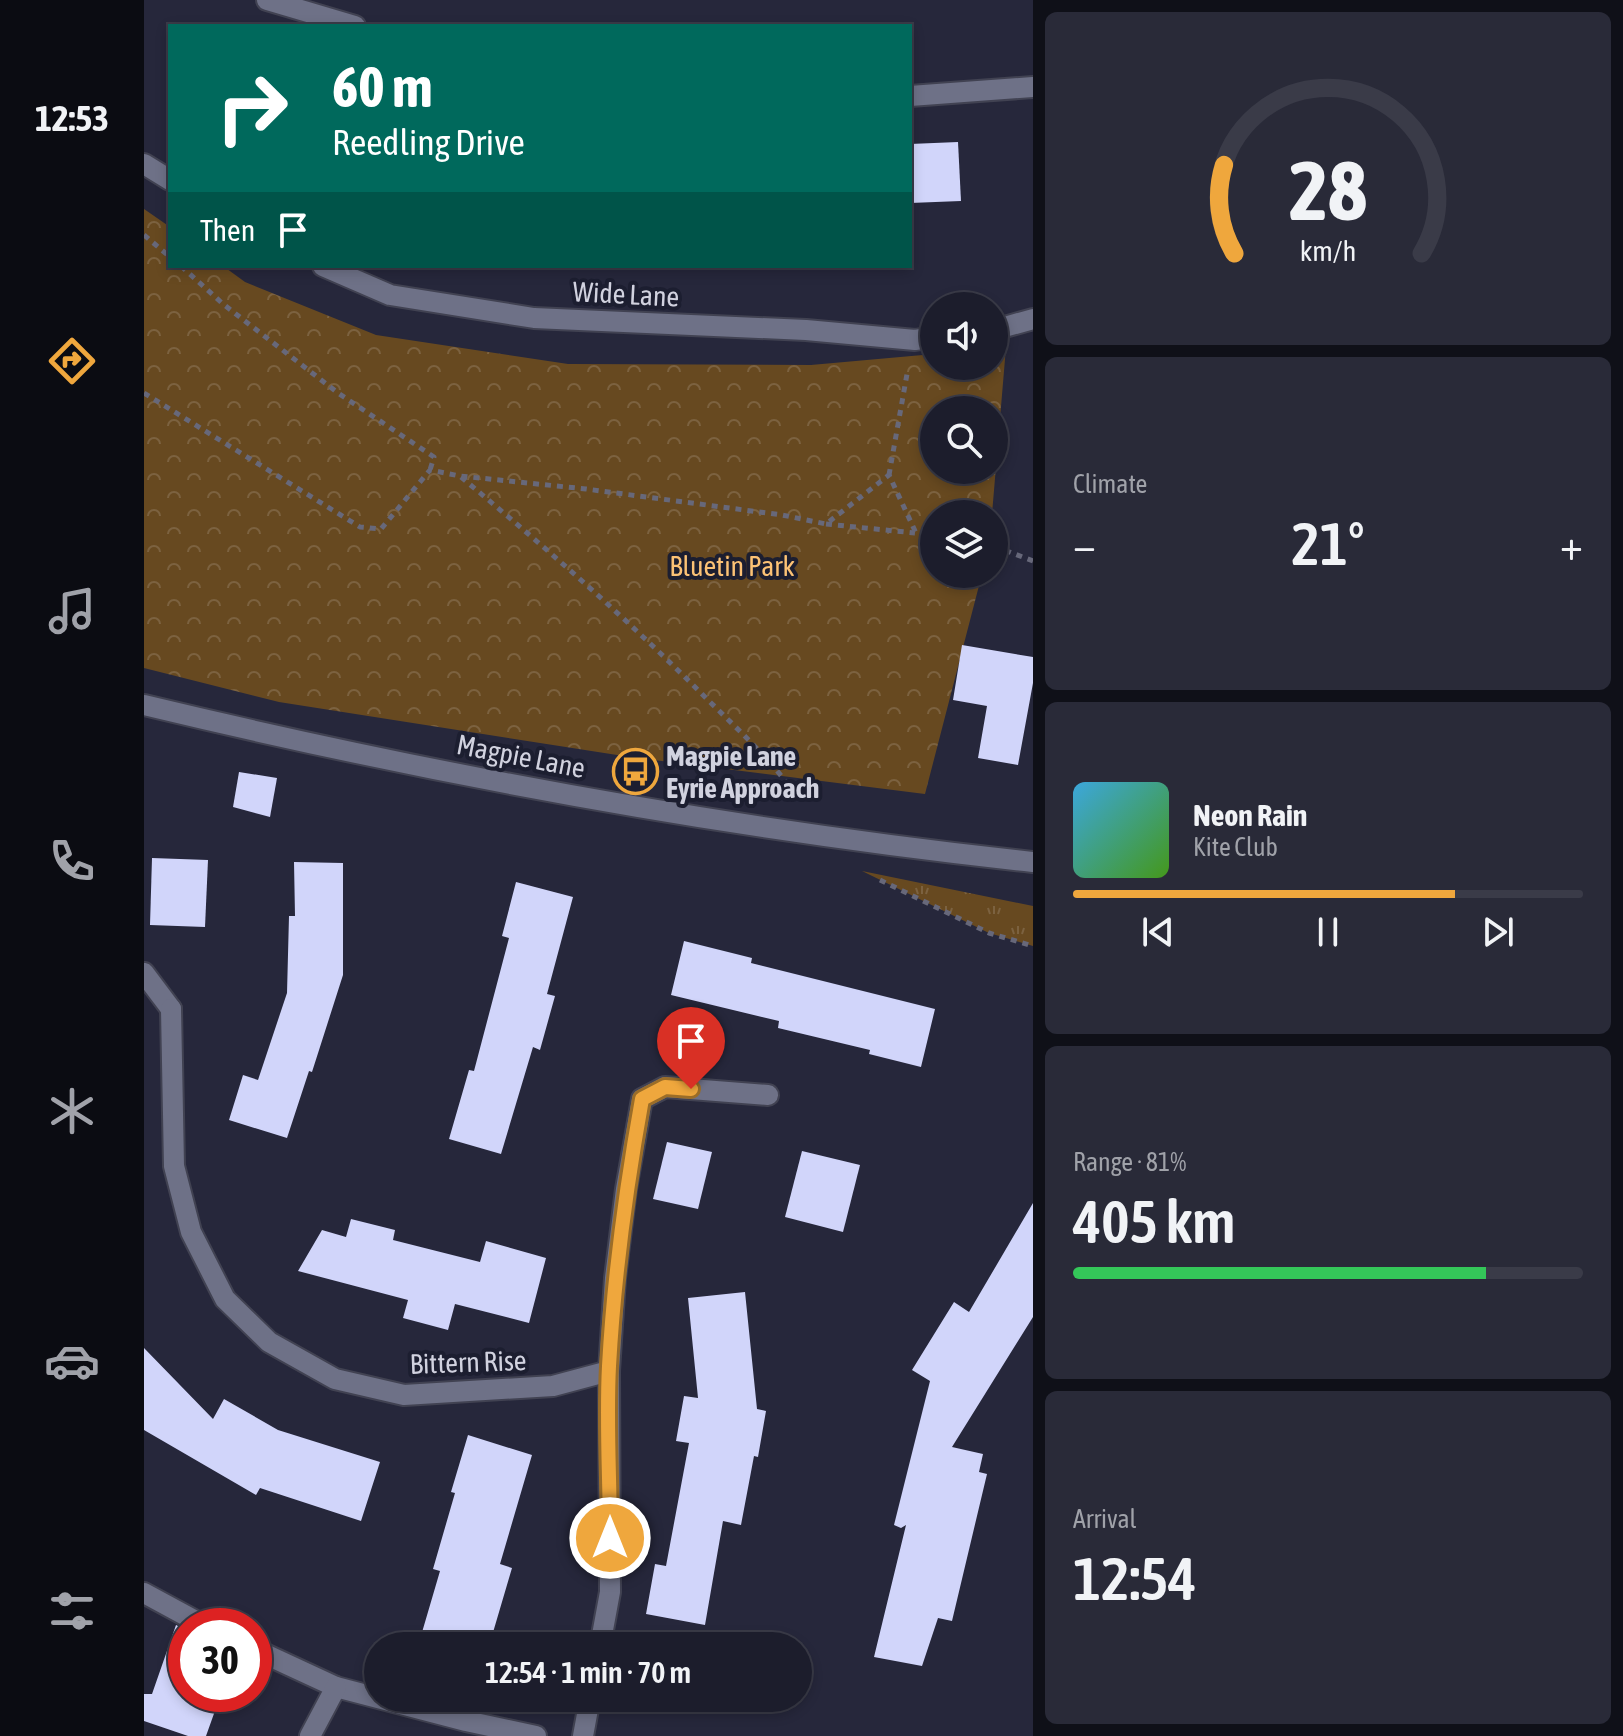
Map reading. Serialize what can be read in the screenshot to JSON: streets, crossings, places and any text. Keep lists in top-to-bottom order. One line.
{"streets":{"street":["Wide Lane","Magpie Lane","Bittern Rise"]},"parks":["Bluetin Park"],"places":{"bus stop":["Magpie Lane Eyrie Approach"]},"page":{"tabs":"12:53","turn":["60 m","Reedling Drive"],"then":"Then","tile":["Climate",["Range · 81%","405 km"],["Arrival","12:54"]],"heat":["−","21°","+"],"song":["Neon Rain","Kite Club"],"limit":"30","trip":"12:54 · 1 min · 70 m","gauge":["28","km/h"]}}
